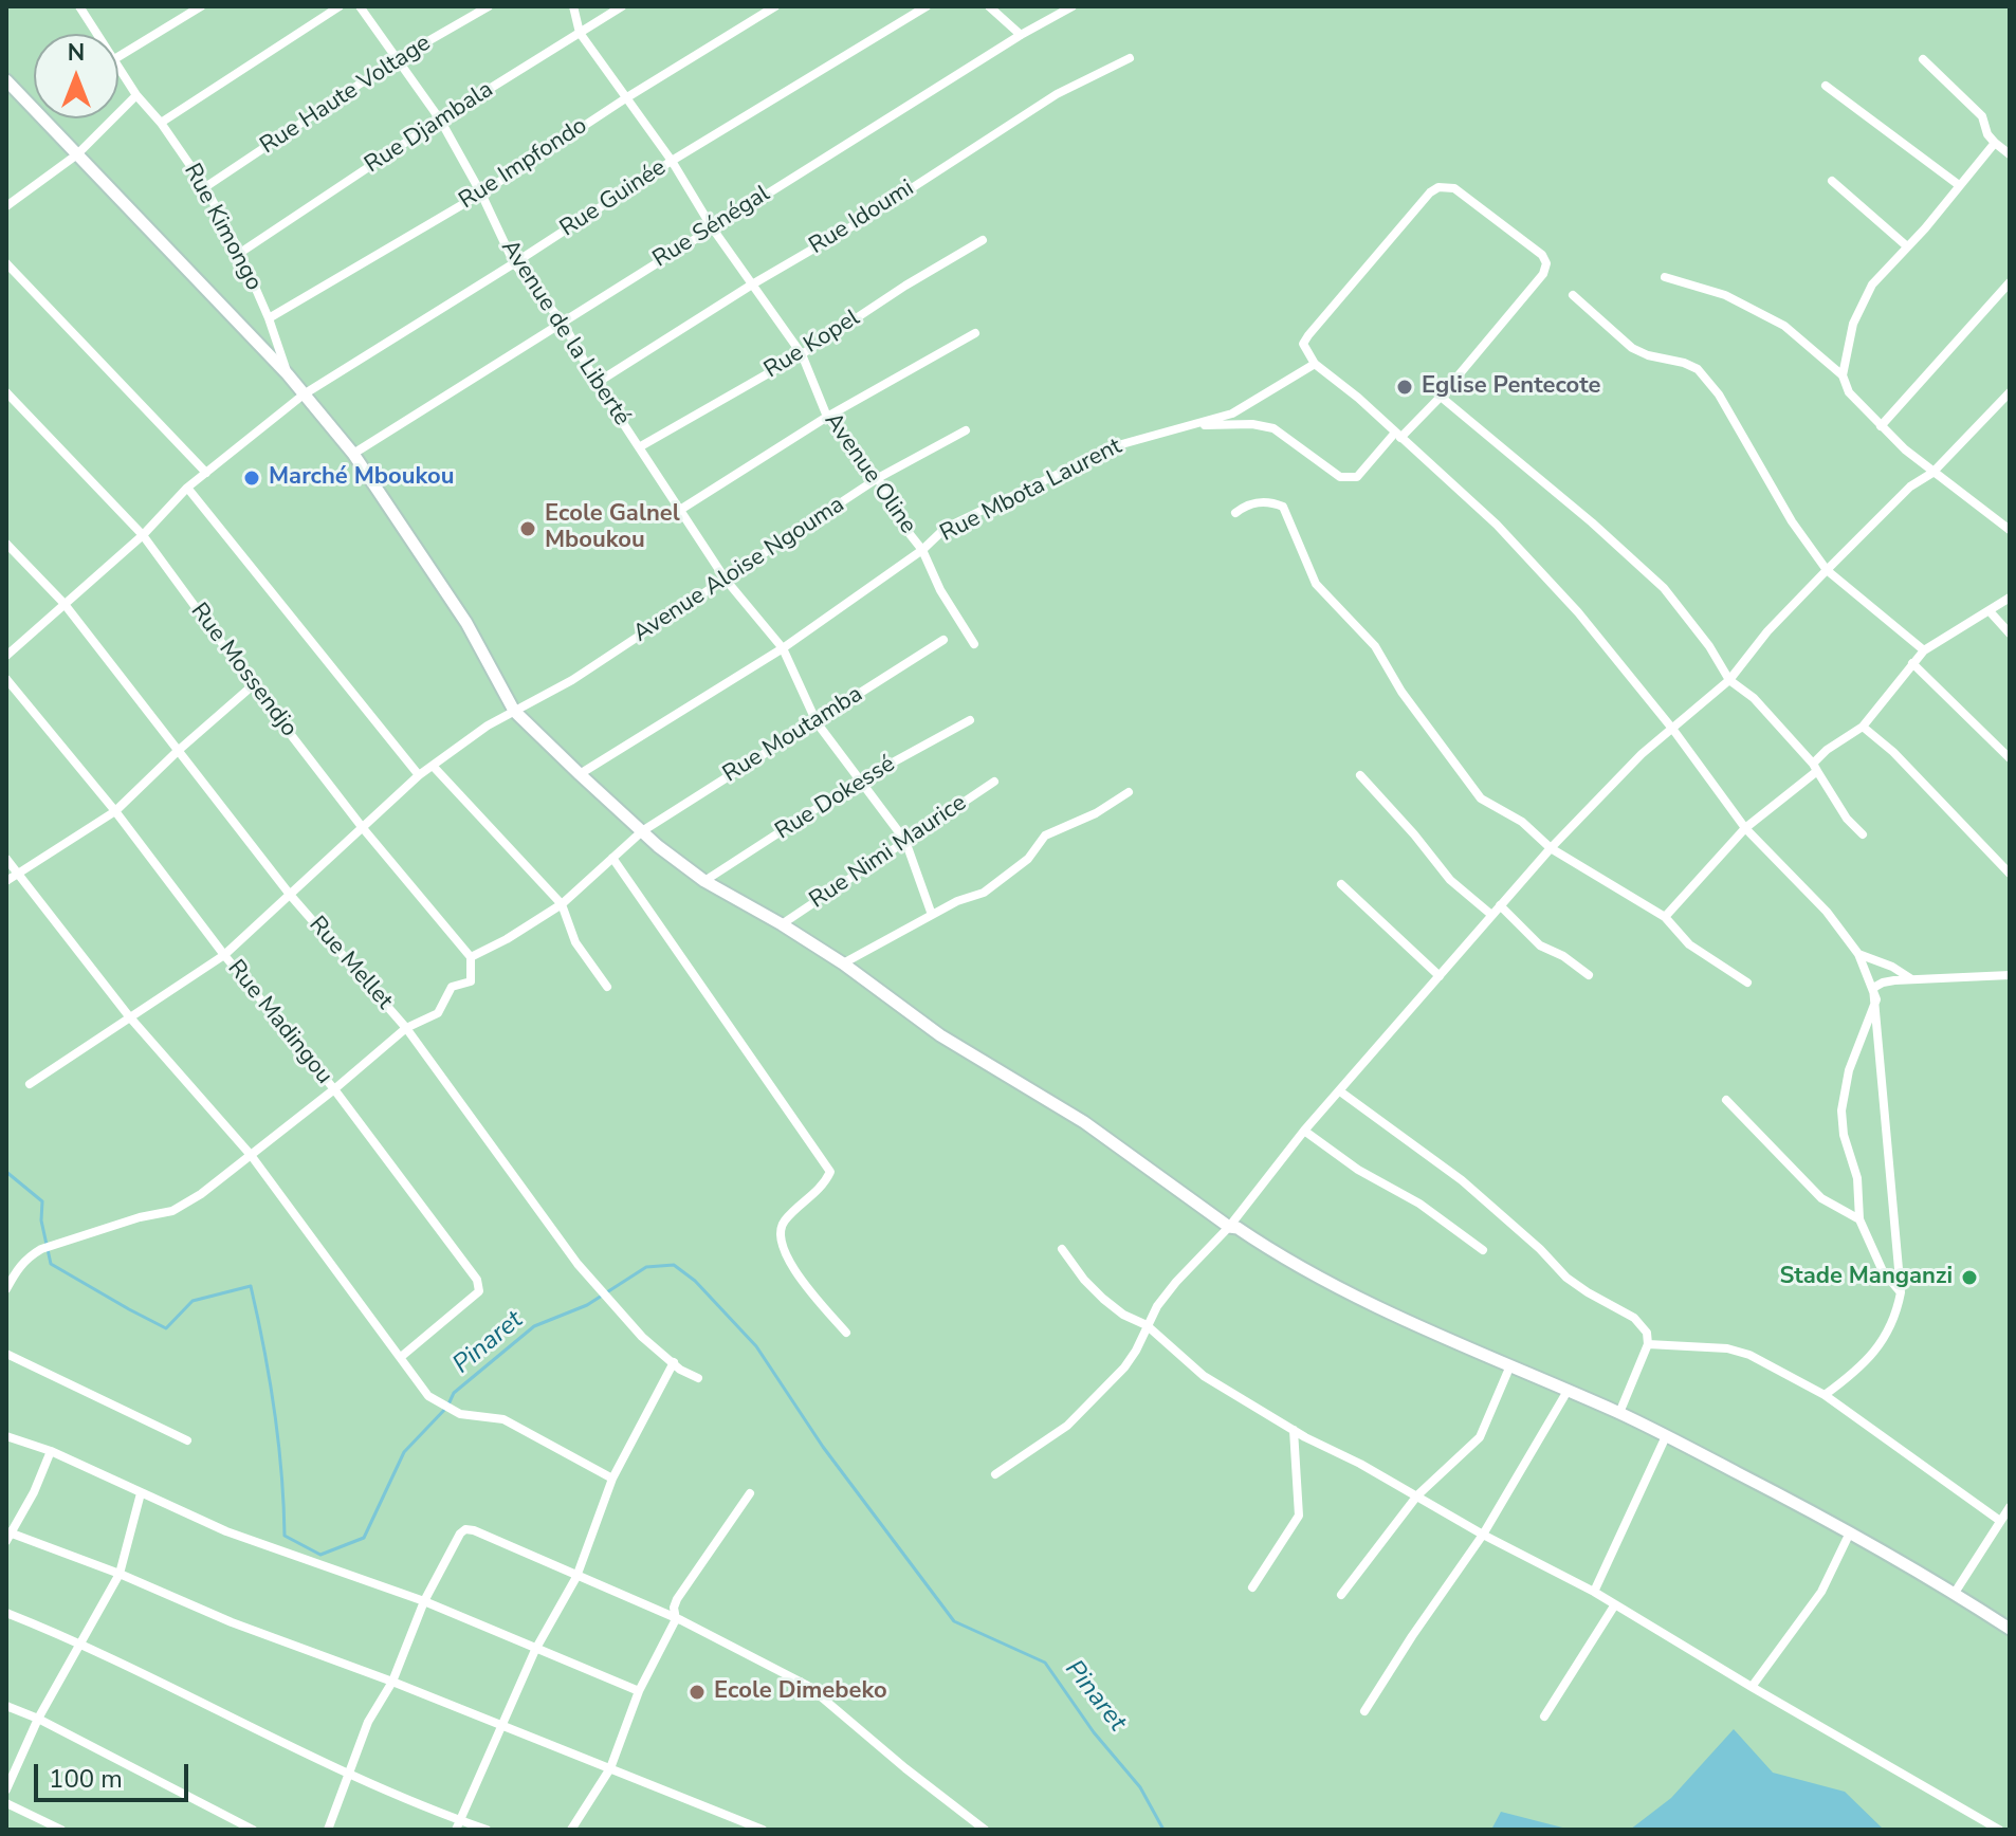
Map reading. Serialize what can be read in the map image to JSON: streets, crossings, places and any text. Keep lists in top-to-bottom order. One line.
{"streets":{"street":["Rue Haute Voltage","Rue Djambala","Rue Impfondo","Rue Guinée","Rue Idoumi","Rue Kimongo","Rue Sénégal","Avenue de la Liberté","Rue Kopel","Avenue Oline","Rue Mbota Laurent","Avenue Aloise Ngouma","Rue Mossendjo","Rue Moutamba","Rue Dokessé","Rue Nimi Maurice","Rue Mellet","Rue Madingou"]},"crossings":[["Rue Haute Voltage","Rue Kimongo"],["Rue Haute Voltage","Avenue de la Liberté"],["Rue Djambala","Rue Kimongo"],["Rue Djambala","Avenue de la Liberté"],["Rue Djambala","Avenue Oline"],["Rue Impfondo","Rue Kimongo"],["Rue Impfondo","Avenue de la Liberté"],["Rue Impfondo","Avenue Oline"],["Rue Guinée","Avenue de la Liberté"],["Rue Guinée","Avenue Oline"],["Rue Guinée","Rue Mossendjo"],["Rue Guinée","Rue Mellet"],["Rue Idoumi","Avenue de la Liberté"],["Rue Idoumi","Avenue Oline"],["Rue Sénégal","Avenue de la Liberté"],["Rue Sénégal","Avenue Oline"],["Avenue de la Liberté","Rue Kopel"],["Avenue de la Liberté","Rue Mbota Laurent"],["Avenue de la Liberté","Avenue Aloise Ngouma"],["Avenue de la Liberté","Rue Moutamba"],["Avenue de la Liberté","Rue Dokessé"],["Avenue de la Liberté","Rue Nimi Maurice"],["Rue Kopel","Avenue Oline"],["Avenue Oline","Rue Mbota Laurent"],["Avenue Oline","Avenue Aloise Ngouma"],["Avenue Aloise Ngouma","Rue Mossendjo"],["Avenue Aloise Ngouma","Rue Mellet"],["Avenue Aloise Ngouma","Rue Madingou"],["Rue Mossendjo","Rue Moutamba"]],"water":["Pinaret"],"places":["Eglise Pentecote","Marché Mboukou","Ecole Galnel Mboukou","Stade Manganzi","Ecole Dimebeko"],"scale_bar":"100 m","north":"top"}
